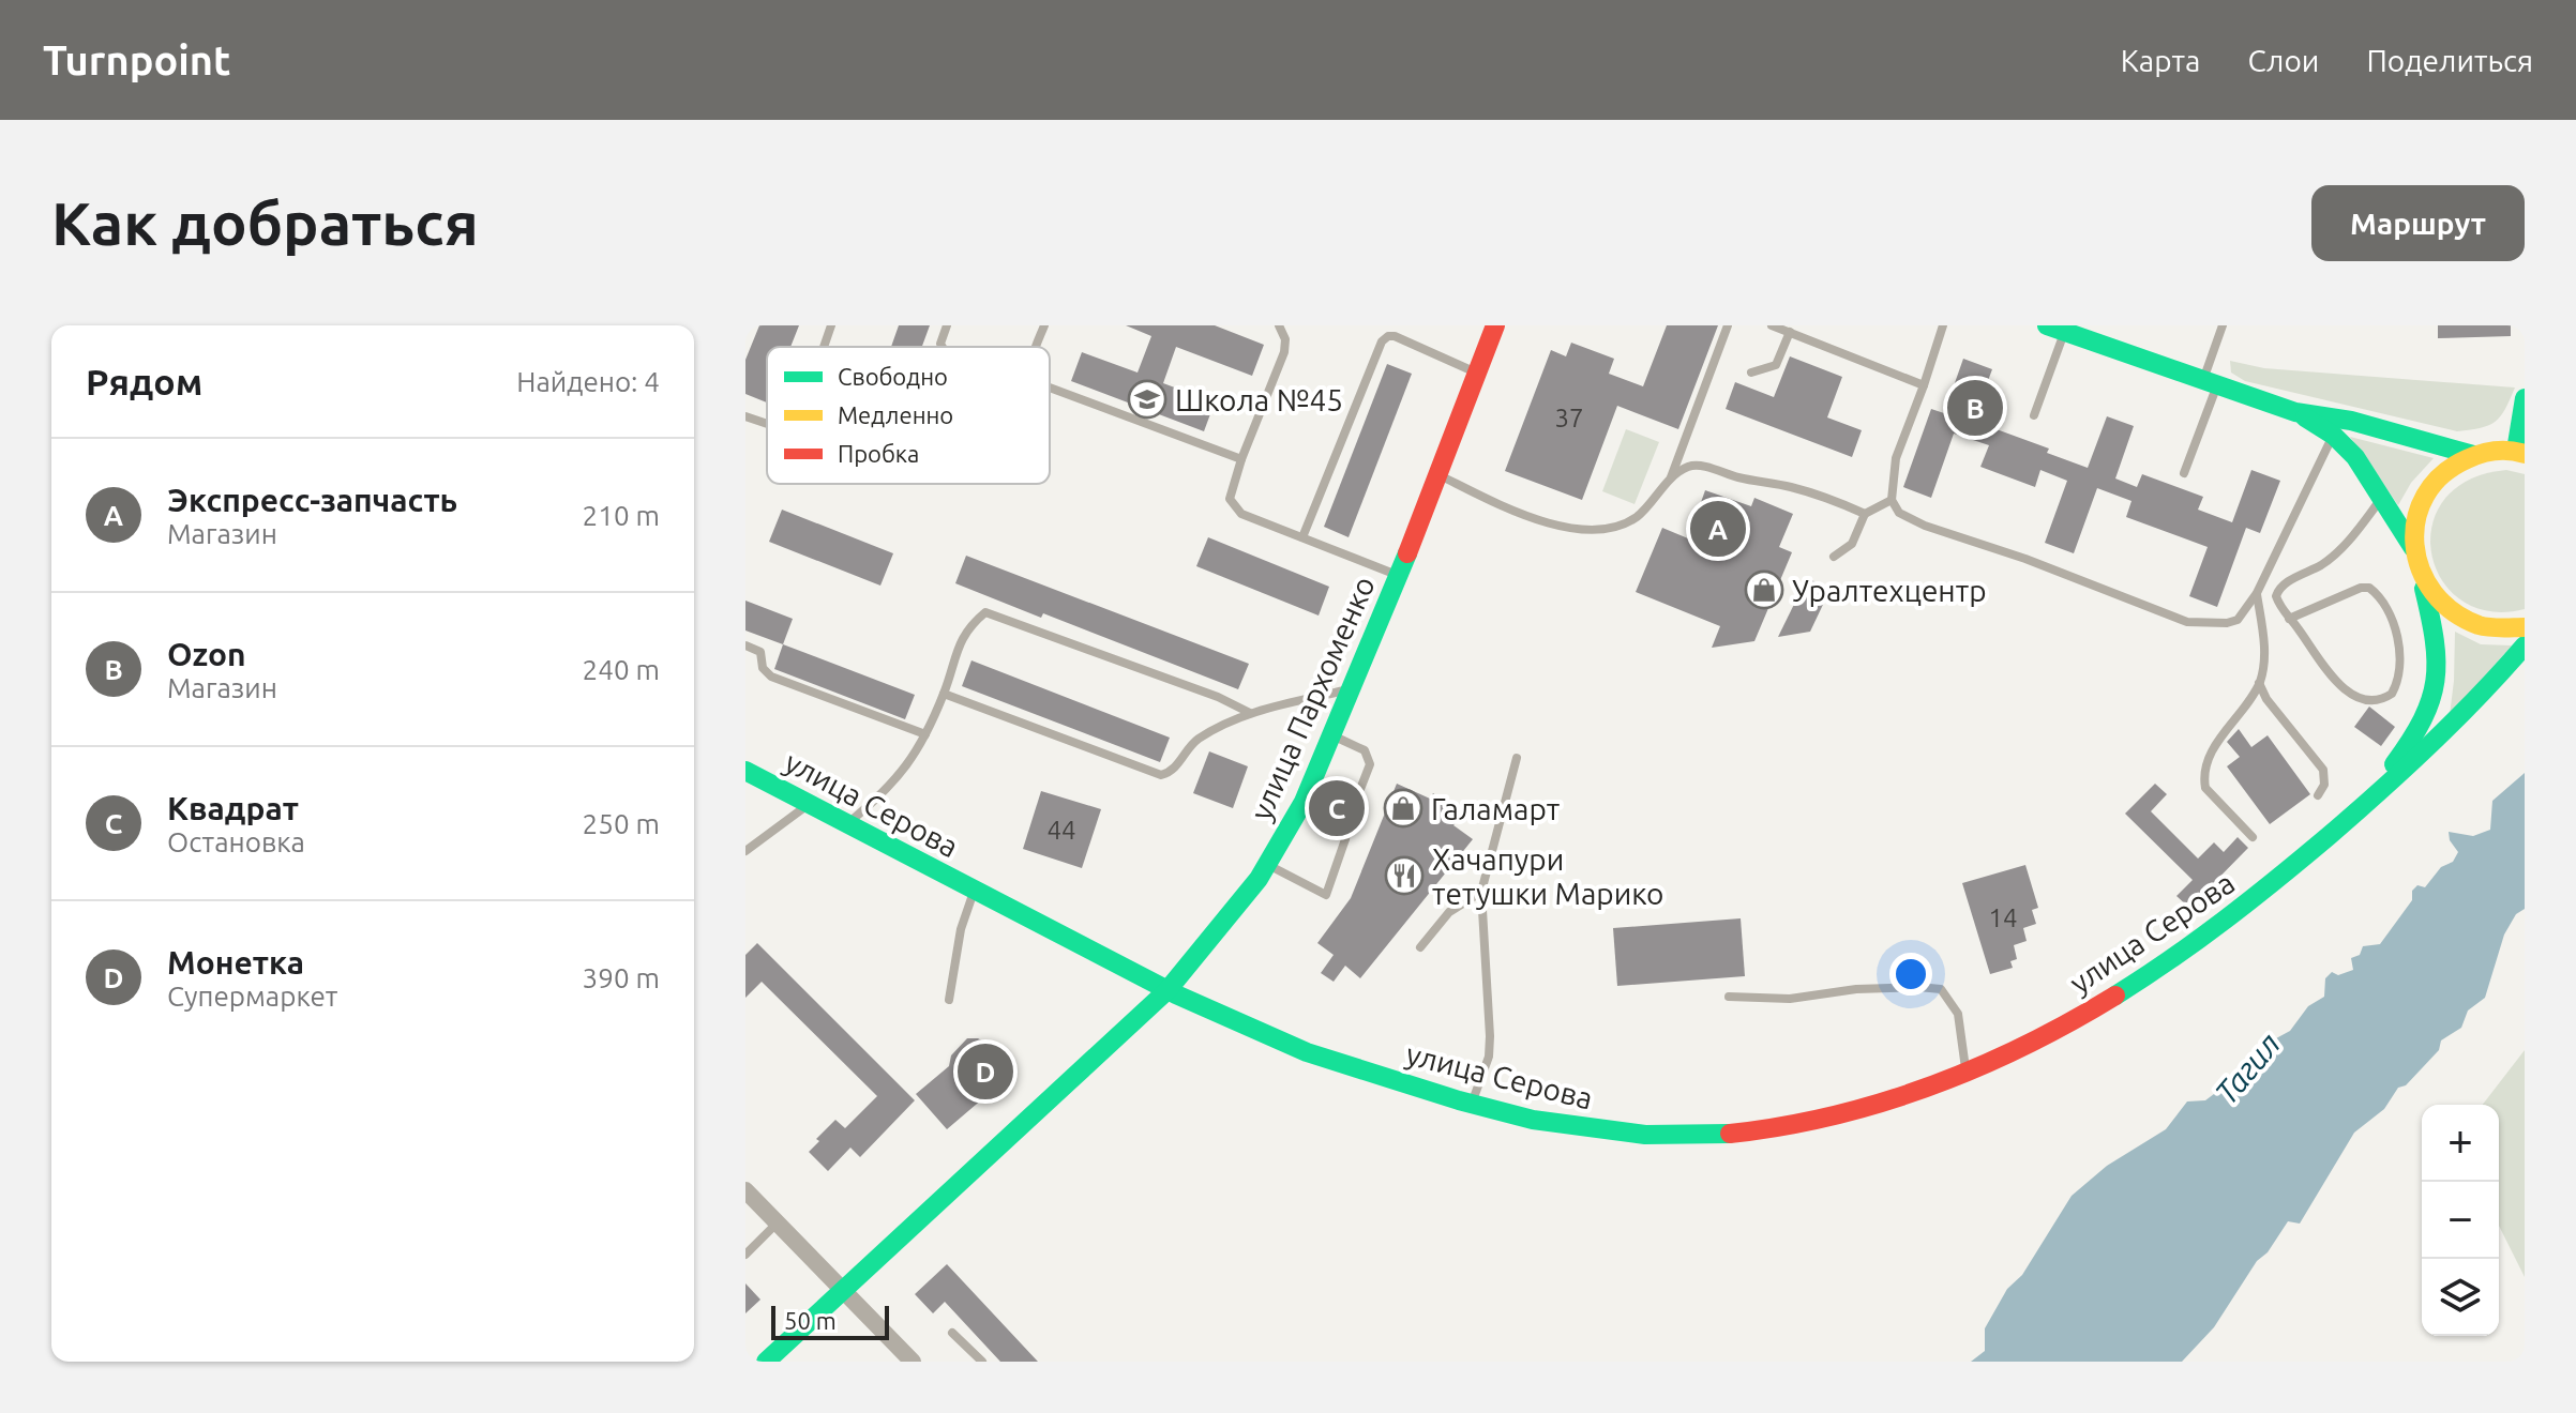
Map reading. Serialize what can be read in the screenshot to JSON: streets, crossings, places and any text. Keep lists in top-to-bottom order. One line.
{"streets":{"main road":["улица Пархоменко","улица Серова"]},"crossings":[["улица Пархоменко","улица Серова"]],"water":["Тагил"],"places":{"school or university":["Школа №45"],"shop":["Уралтехцентр","Галамарт"],"restaurant":["Хачапури тетушки Марико"]},"house_numbers":["37","44","14"],"legend":["Свободно","Медленно","Пробка"],"scale_bar":"50 m","page":{"header":"Turnpoint","nav":["Карта","Слои","Поделиться"],"buttons":"Маршрут","title":"Как добраться","heading":["Рядом","Найдено: 4"],"pins":["B","A","C","D"],"list":[{"mark":"A","name":"Экспресс-запчасть","note":"Магазин","value":"210 m"},{"mark":"B","name":"Ozon","note":"Магазин","value":"240 m"},{"mark":"C","name":"Квадрат","note":"Остановка","value":"250 m"},{"mark":"D","name":"Монетка","note":"Супермаркет","value":"390 m"}],"map_buttons":["+","−"],"scale":"50 m"}}
